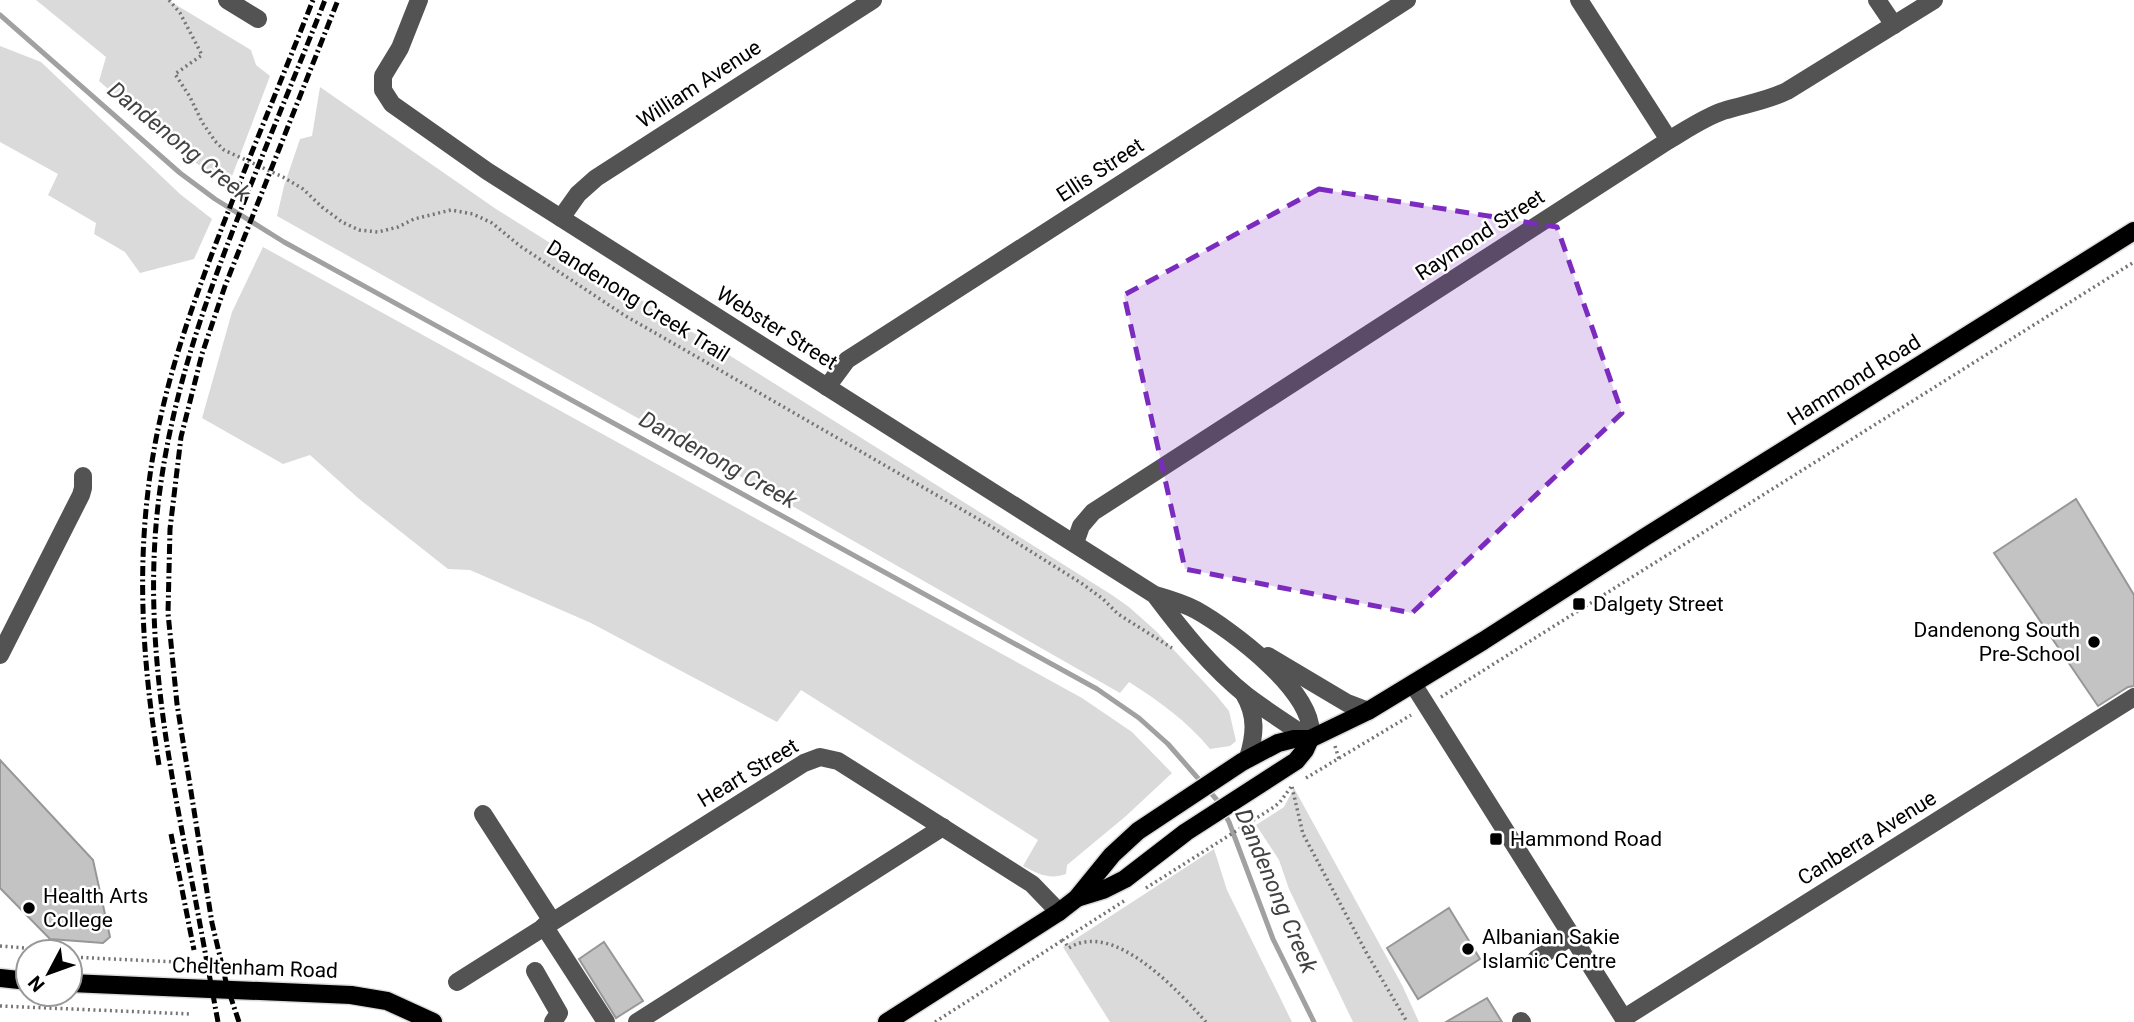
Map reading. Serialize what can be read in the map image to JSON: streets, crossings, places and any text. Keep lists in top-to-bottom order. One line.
{"streets":{"main road":["Hammond Road","Cheltenham Road"],"street":["William Avenue","Ellis Street","Raymond Street","Webster Street","Heart Street","Canberra Avenue"],"path":["Dandenong Creek Trail"]},"crossings":[["William Avenue","Webster Street"],["Ellis Street","Webster Street"],["Raymond Street","Webster Street"],["Webster Street","Hammond Road"],["Hammond Road","Heart Street"]],"water":["Dandenong Creek"],"places":{"transit":["Dalgety Street","Hammond Road"],"other":["Dandenong South Pre-School","Health Arts College","Albanian Sakie Islamic Centre"]},"north":"bottom left"}
